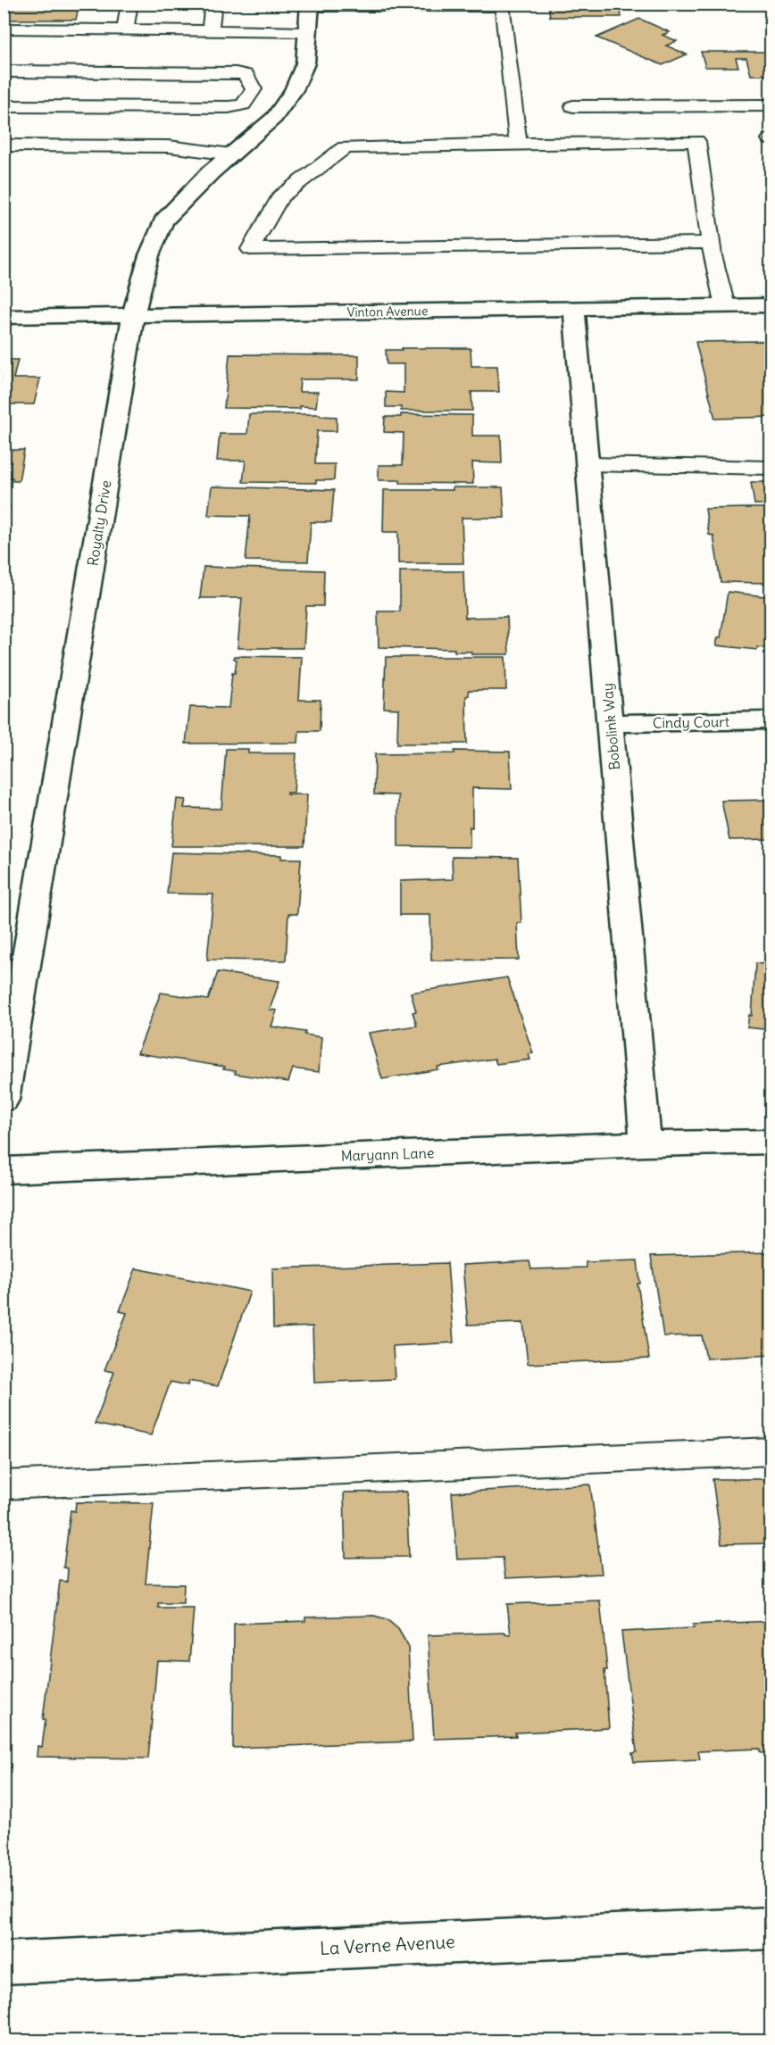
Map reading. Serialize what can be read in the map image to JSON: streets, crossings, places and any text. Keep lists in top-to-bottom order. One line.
{"streets":{"street":["Vinton Avenue","Royalty Drive","Cindy Court","Bobolink Way","Maryann Lane","La Verne Avenue"]},"crossings":[["Vinton Avenue","Royalty Drive"],["Vinton Avenue","Bobolink Way"],["Cindy Court","Bobolink Way"],["Bobolink Way","Maryann Lane"]]}
